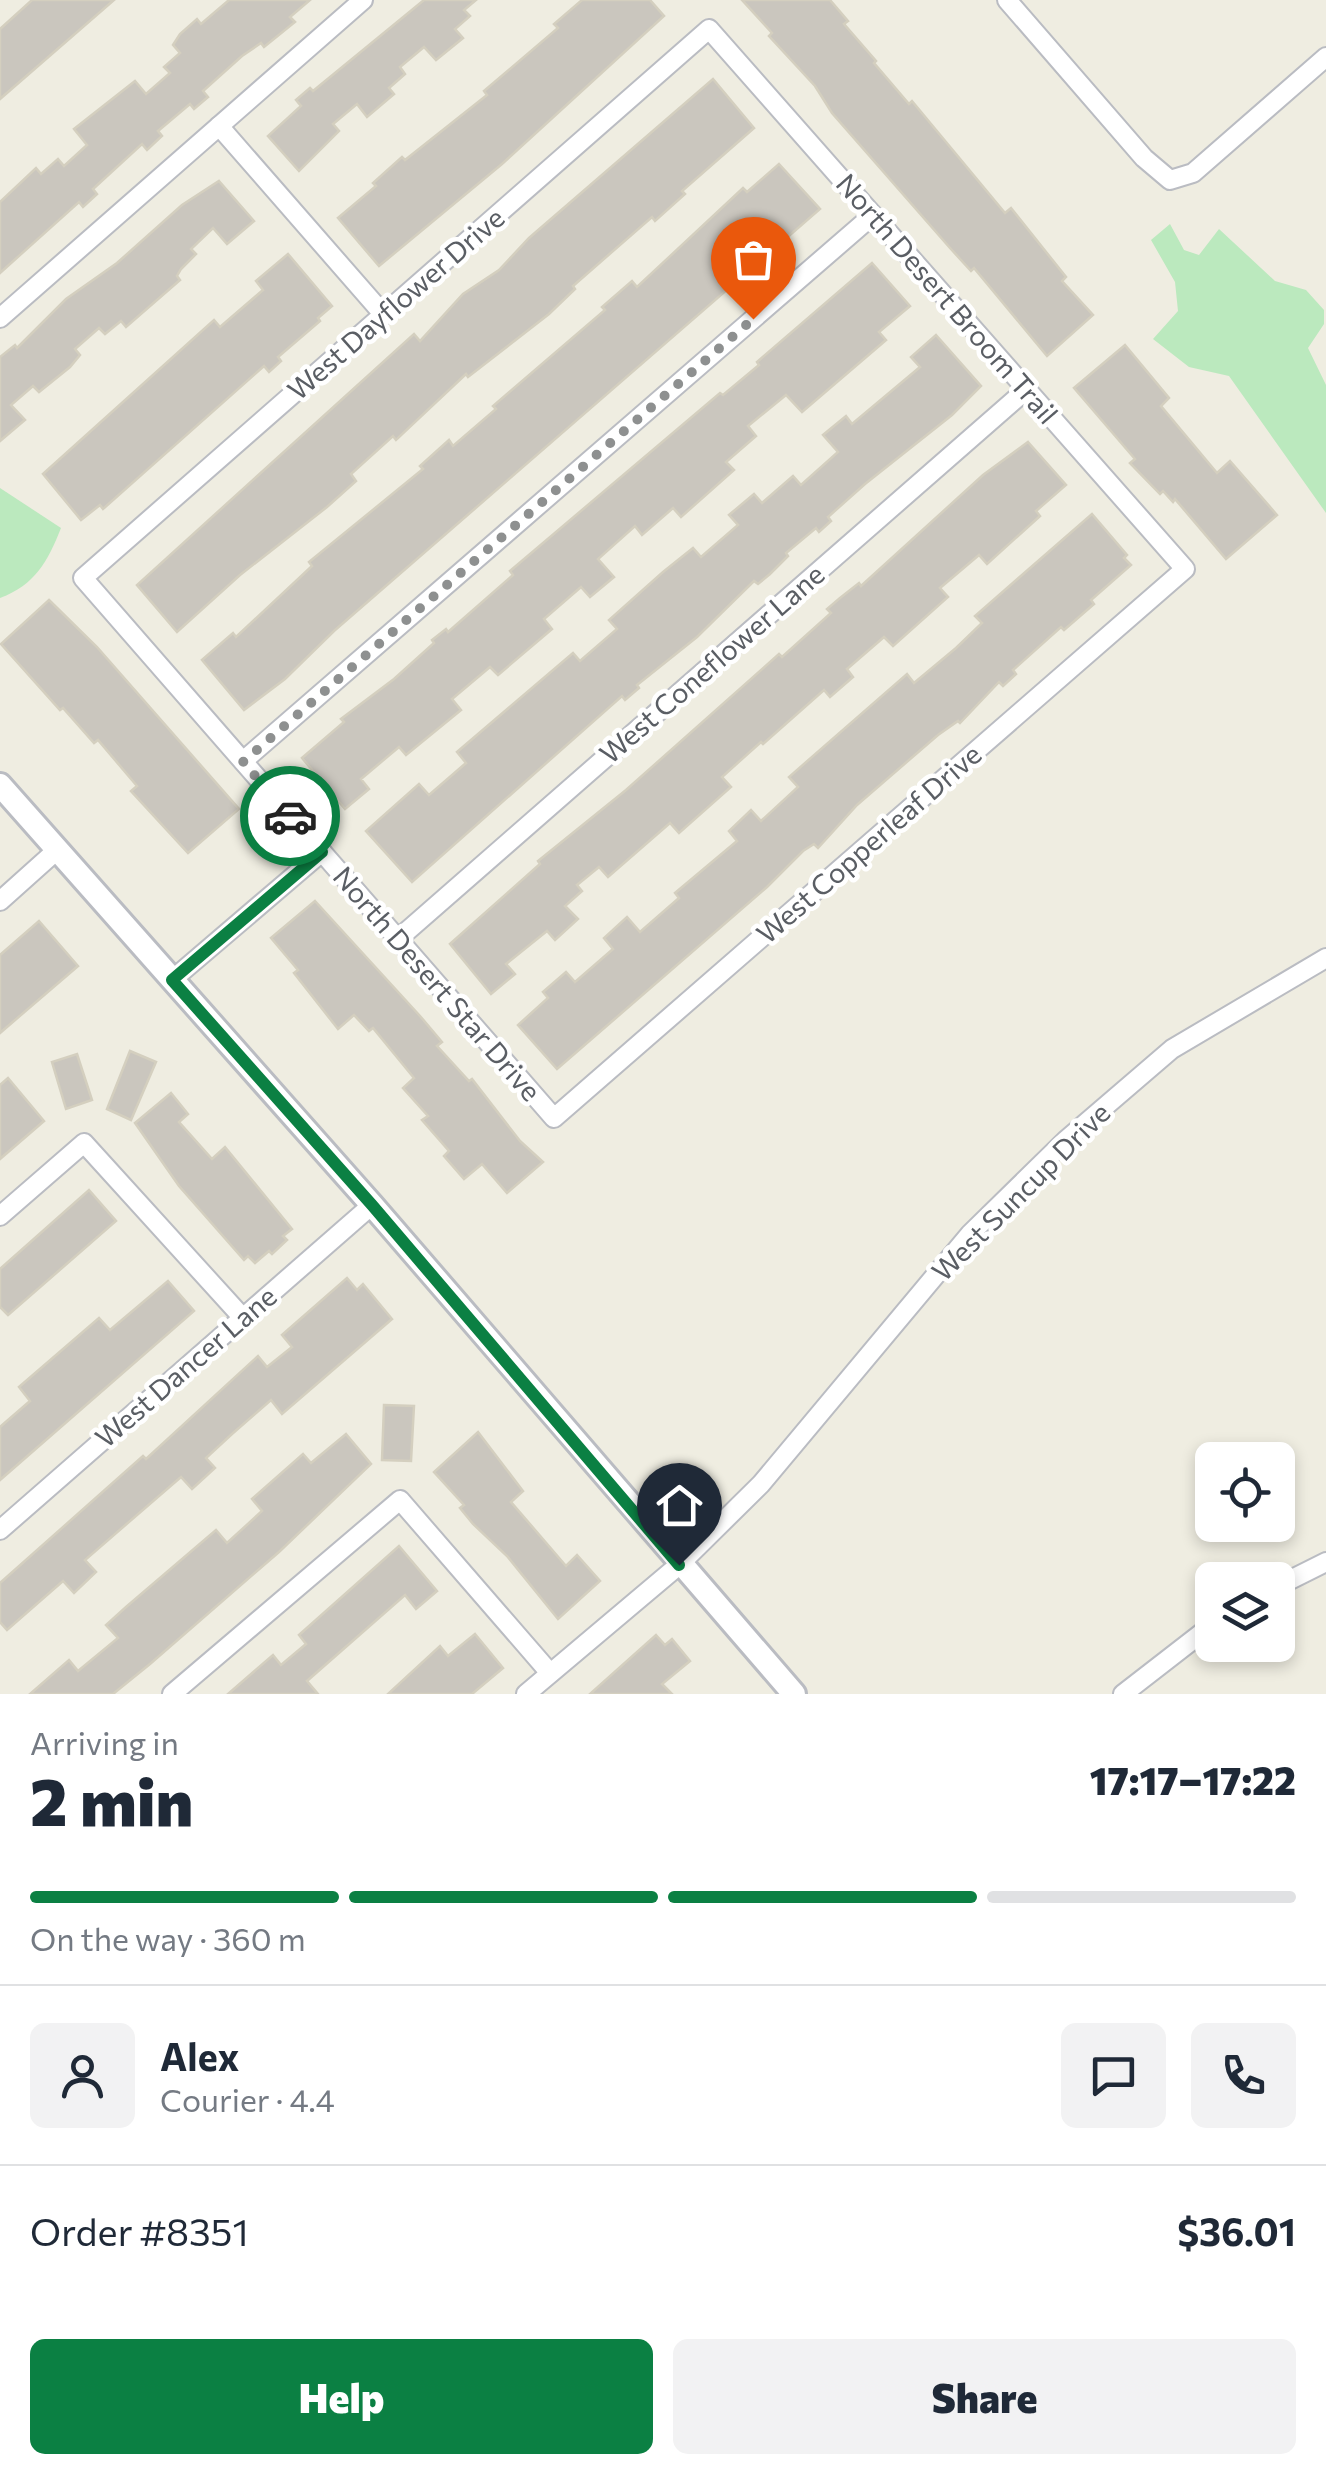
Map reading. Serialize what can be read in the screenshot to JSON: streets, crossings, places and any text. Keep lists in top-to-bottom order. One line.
{"streets":{"street":["North Desert Broom Trail","West Dayflower Drive","West Coneflower Lane","West Copperleaf Drive","North Desert Star Drive","West Suncup Drive","West Dancer Lane"]},"crossings":[["North Desert Broom Trail","West Dayflower Drive"],["North Desert Broom Trail","West Coneflower Lane"],["North Desert Broom Trail","West Copperleaf Drive"],["West Dayflower Drive","North Desert Star Drive"],["West Coneflower Lane","North Desert Star Drive"],["West Copperleaf Drive","North Desert Star Drive"]],"page":{"heading":["2 min","Arriving in","17:17–17:22"],"panel":["Alex","Courier · 4.4","Order #8351","$36.01"],"bar":"On the way · 360 m","buttons":["Help","Share"]}}
